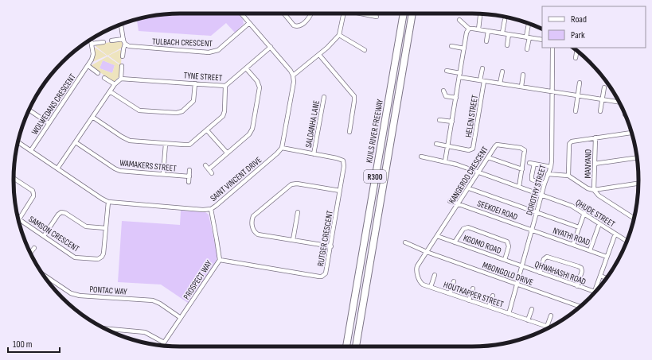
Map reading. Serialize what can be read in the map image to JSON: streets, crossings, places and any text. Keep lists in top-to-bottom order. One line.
{"streets":{"highway":["KUILS RIVER FREEWAY","R300"],"street":["TULBACH CRESCENT","TYNE STREET","WOLWEDANS CRESCENT","HELEN STREET","SALDANHA LANE","MANYANO","WAMAKERS STREET","KANGEROO CRESCENT","SAINT VINCENT DRIVE","DOROTHY STREET","SEEKOEI ROAD","QHUDE STREET","SAMSON CRESCENT","NYATHI ROAD","RUTGER CRESCENT","KGOMO ROAD","QHWAHASHI ROAD","MBONGOLO DRIVE","PROSPECT WAY","PONTAC WAY","HOUTKAPPER STREET"]},"crossings":[["WOLWEDANS CRESCENT","SAINT VINCENT DRIVE"],["SALDANHA LANE","RUTGER CRESCENT"],["KANGEROO CRESCENT","SEEKOEI ROAD"],["KANGEROO CRESCENT","QHUDE STREET"],["KANGEROO CRESCENT","KGOMO ROAD"],["KANGEROO CRESCENT","MBONGOLO DRIVE"],["KANGEROO CRESCENT","HOUTKAPPER STREET"],["SAINT VINCENT DRIVE","SAMSON CRESCENT"],["SAINT VINCENT DRIVE","RUTGER CRESCENT"],["SAINT VINCENT DRIVE","PROSPECT WAY"],["DOROTHY STREET","SEEKOEI ROAD"],["DOROTHY STREET","QHUDE STREET"],["DOROTHY STREET","NYATHI ROAD"],["DOROTHY STREET","KGOMO ROAD"],["DOROTHY STREET","QHWAHASHI ROAD"],["DOROTHY STREET","MBONGOLO DRIVE"],["DOROTHY STREET","HOUTKAPPER STREET"],["SEEKOEI ROAD","NYATHI ROAD"],["RUTGER CRESCENT","PROSPECT WAY"],["KGOMO ROAD","QHWAHASHI ROAD"],["MBONGOLO DRIVE","HOUTKAPPER STREET"],["PROSPECT WAY","PONTAC WAY"]],"legend":["Road","Park"],"scale_bar":"100 m"}
